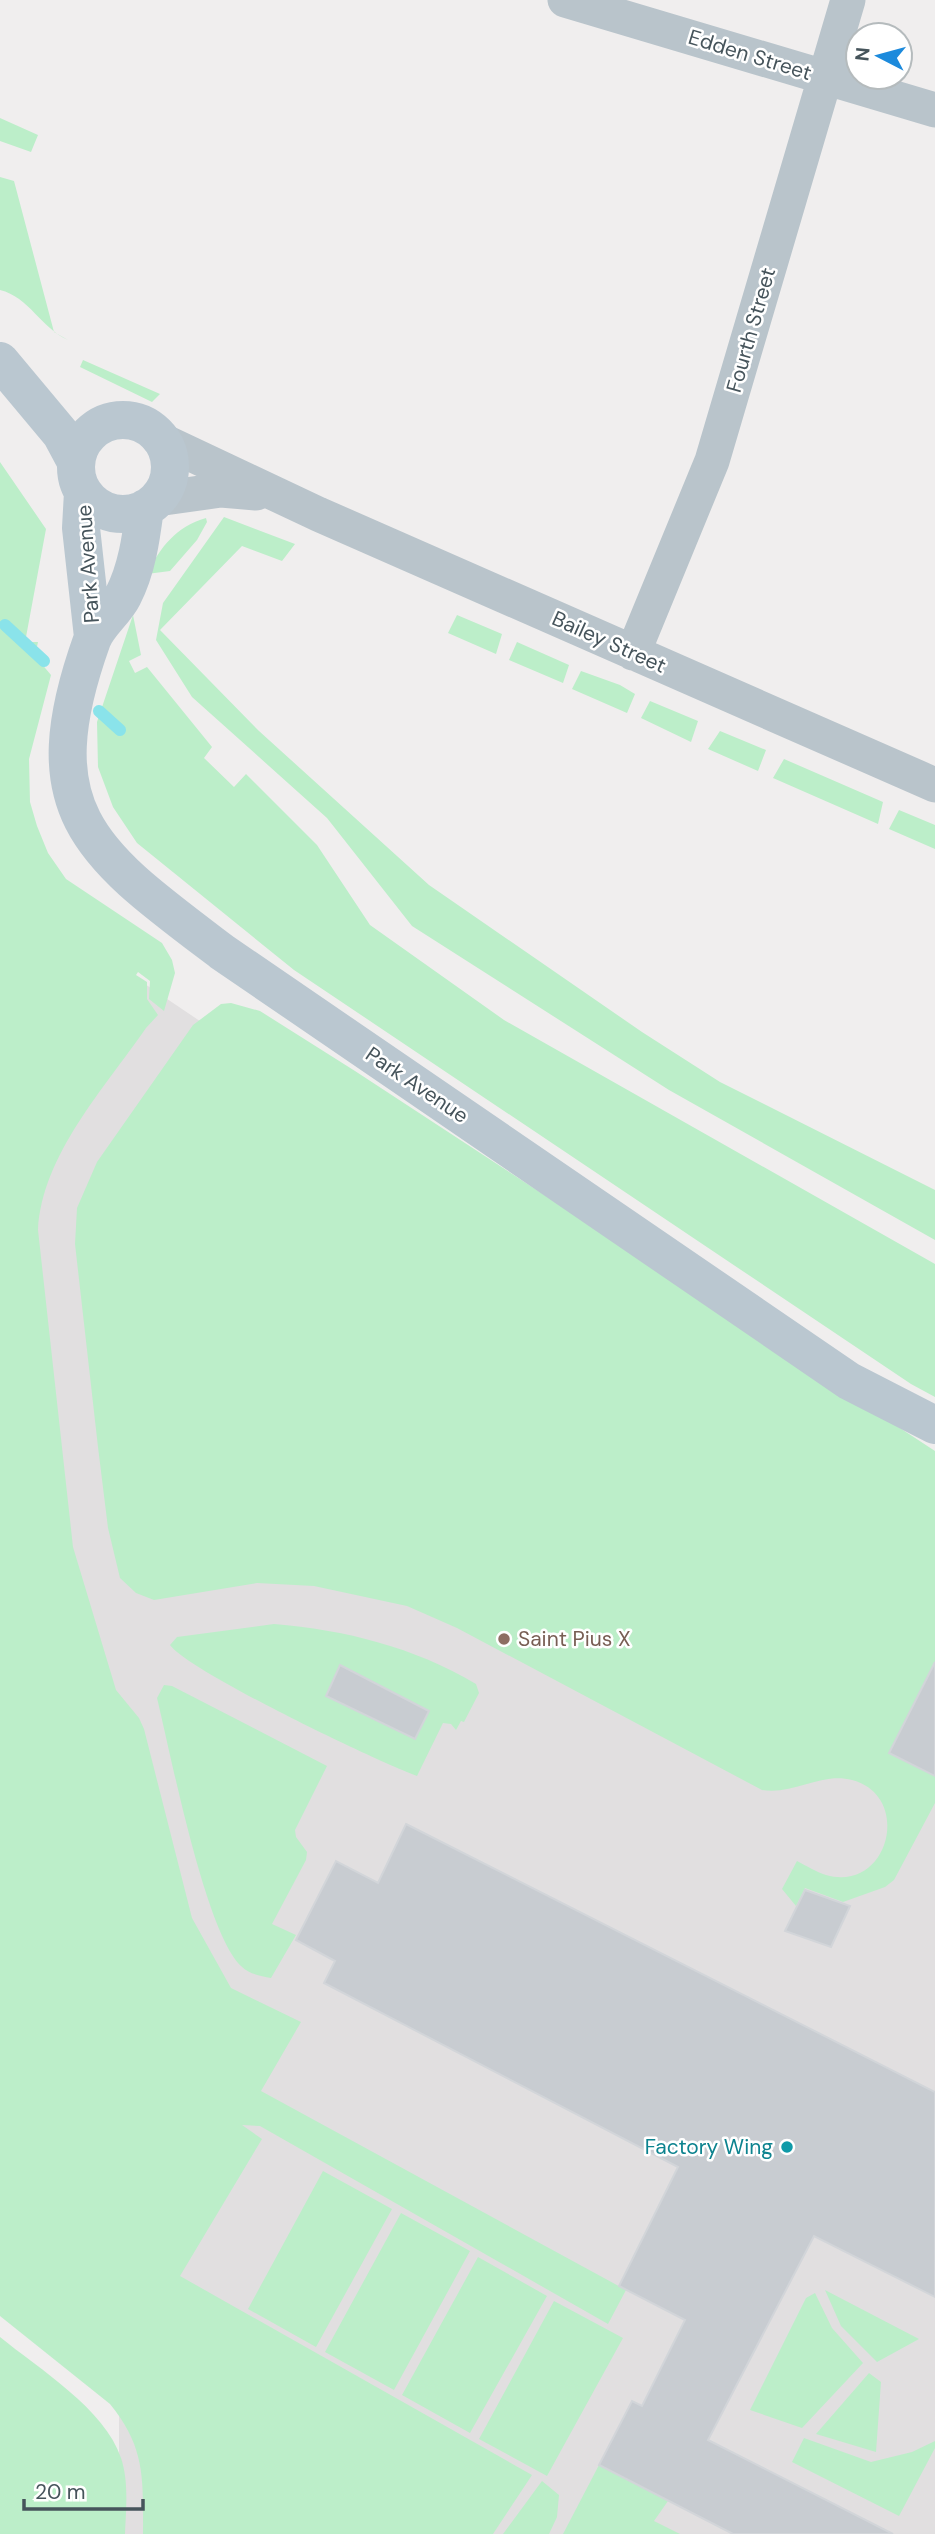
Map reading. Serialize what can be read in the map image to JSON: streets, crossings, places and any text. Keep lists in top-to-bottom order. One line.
{"streets":{"main road":["Park Avenue"],"street":["Edden Street","Fourth Street","Bailey Street"]},"crossings":[["Edden Street","Fourth Street"],["Fourth Street","Bailey Street"],["Park Avenue","Bailey Street"]],"places":["Saint Pius X","Factory Wing"],"scale_bar":"20 m","north":"left"}
